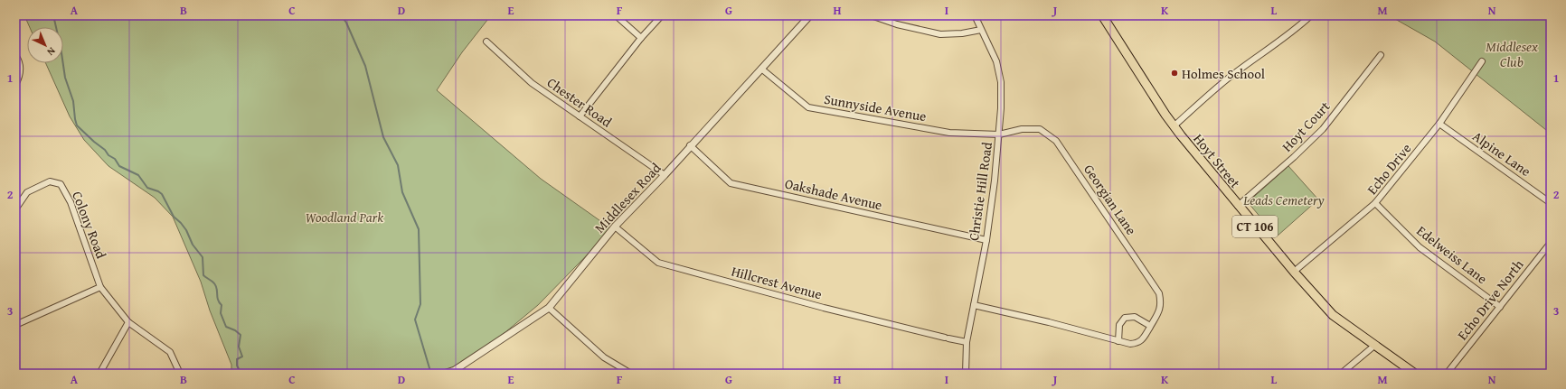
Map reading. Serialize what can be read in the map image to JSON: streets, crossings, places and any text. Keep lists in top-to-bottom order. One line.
{"streets":{"main road":["Hoyt Street","CT 106"],"street":["Chester Road","Sunnyside Avenue","Hoyt Court","Alpine Lane","Echo Drive","Christie Hill Road","Oakshade Avenue","Middlesex Road","Georgian Lane","Colony Road","Edelweiss Lane","Hillcrest Avenue","Echo Drive North"]},"crossings":[["Chester Road","Middlesex Road"],["Sunnyside Avenue","Christie Hill Road"],["Sunnyside Avenue","Middlesex Road"],["Sunnyside Avenue","Georgian Lane"],["Hoyt Court","Hoyt Street"],["Alpine Lane","Echo Drive"],["Hoyt Street","Echo Drive"],["Echo Drive","Edelweiss Lane"],["Christie Hill Road","Oakshade Avenue"],["Christie Hill Road","Georgian Lane"],["Christie Hill Road","Hillcrest Avenue"],["Oakshade Avenue","Middlesex Road"],["Middlesex Road","Hillcrest Avenue"],["Edelweiss Lane","Echo Drive North"]],"parks":["Middlesex Club","Leads Cemetery","Woodland Park"],"places":["Holmes School"],"north":"bottom right","grid":{"columns":["A","B","C","D","E","F","G","H","I","J","K","L","M","N"],"rows":["1","2","3"]}}
